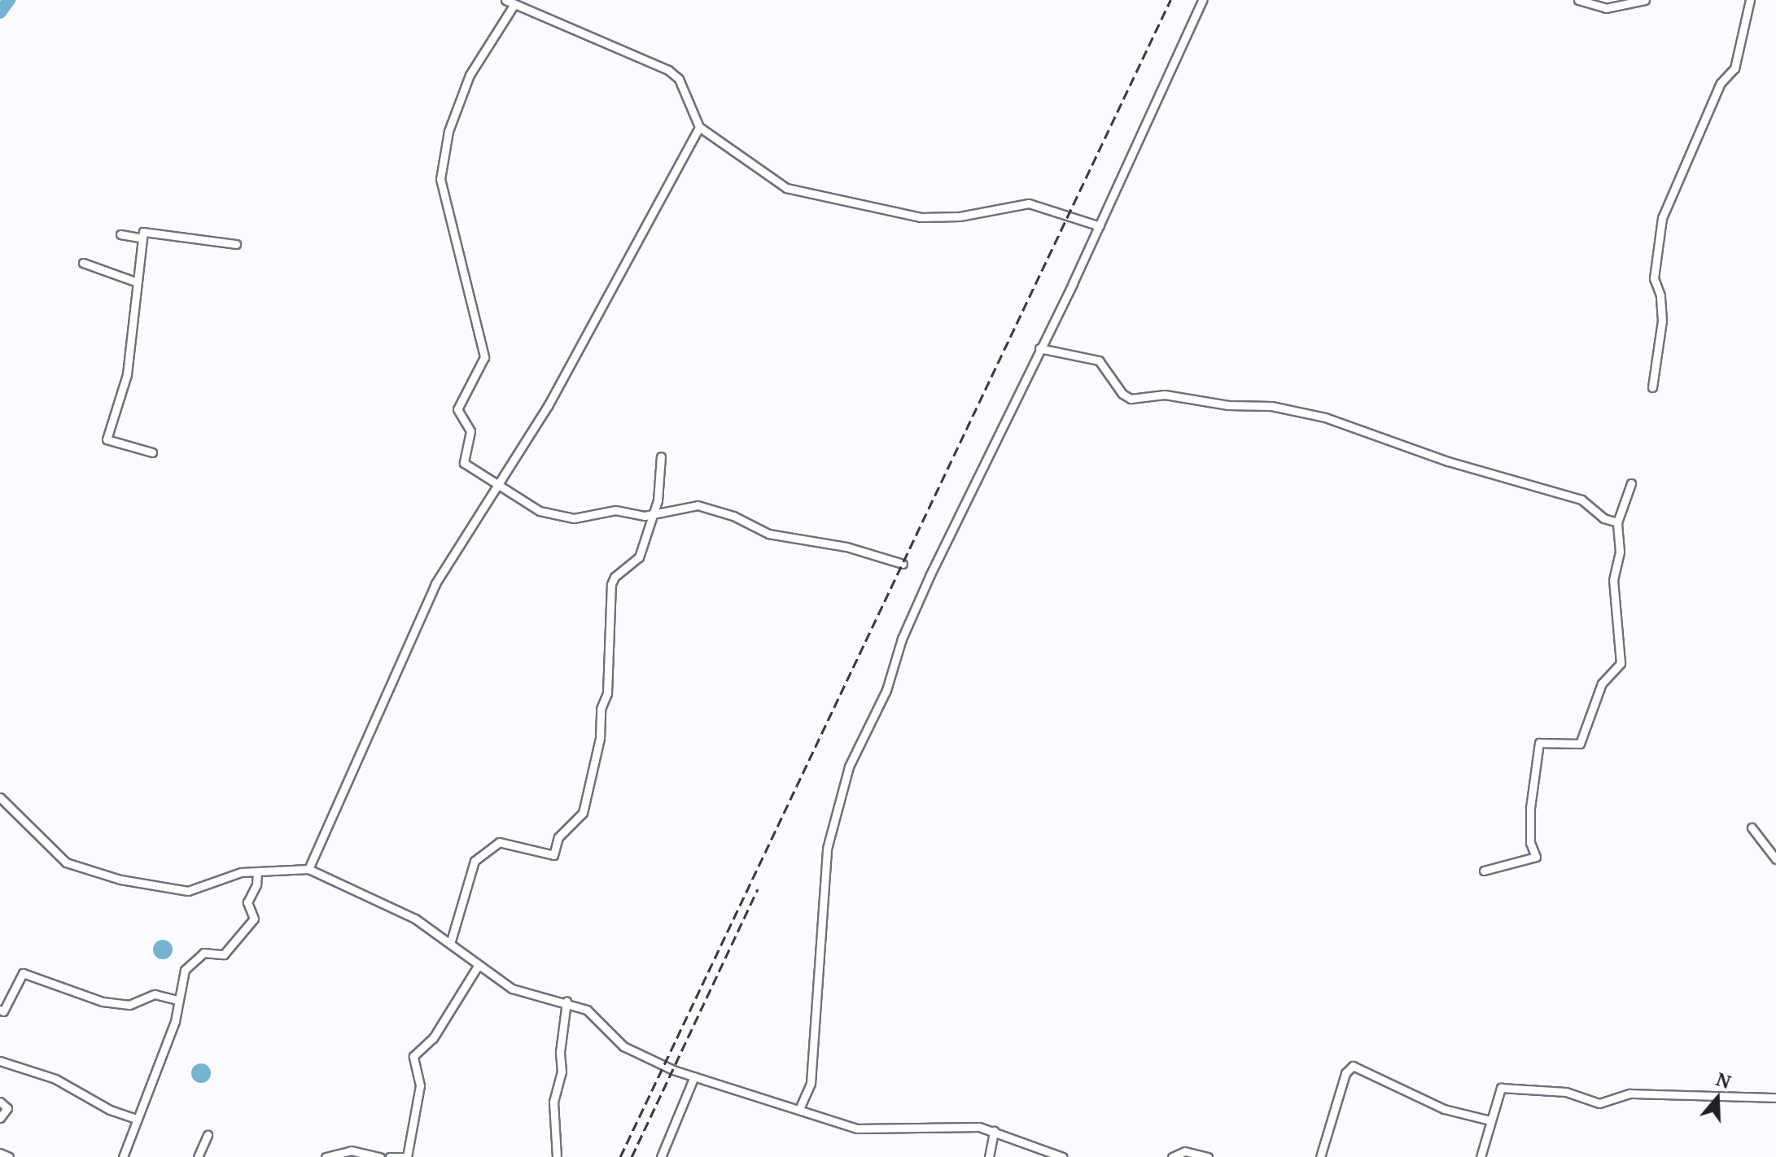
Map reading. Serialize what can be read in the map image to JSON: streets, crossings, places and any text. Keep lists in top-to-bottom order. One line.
{"north":"top"}
